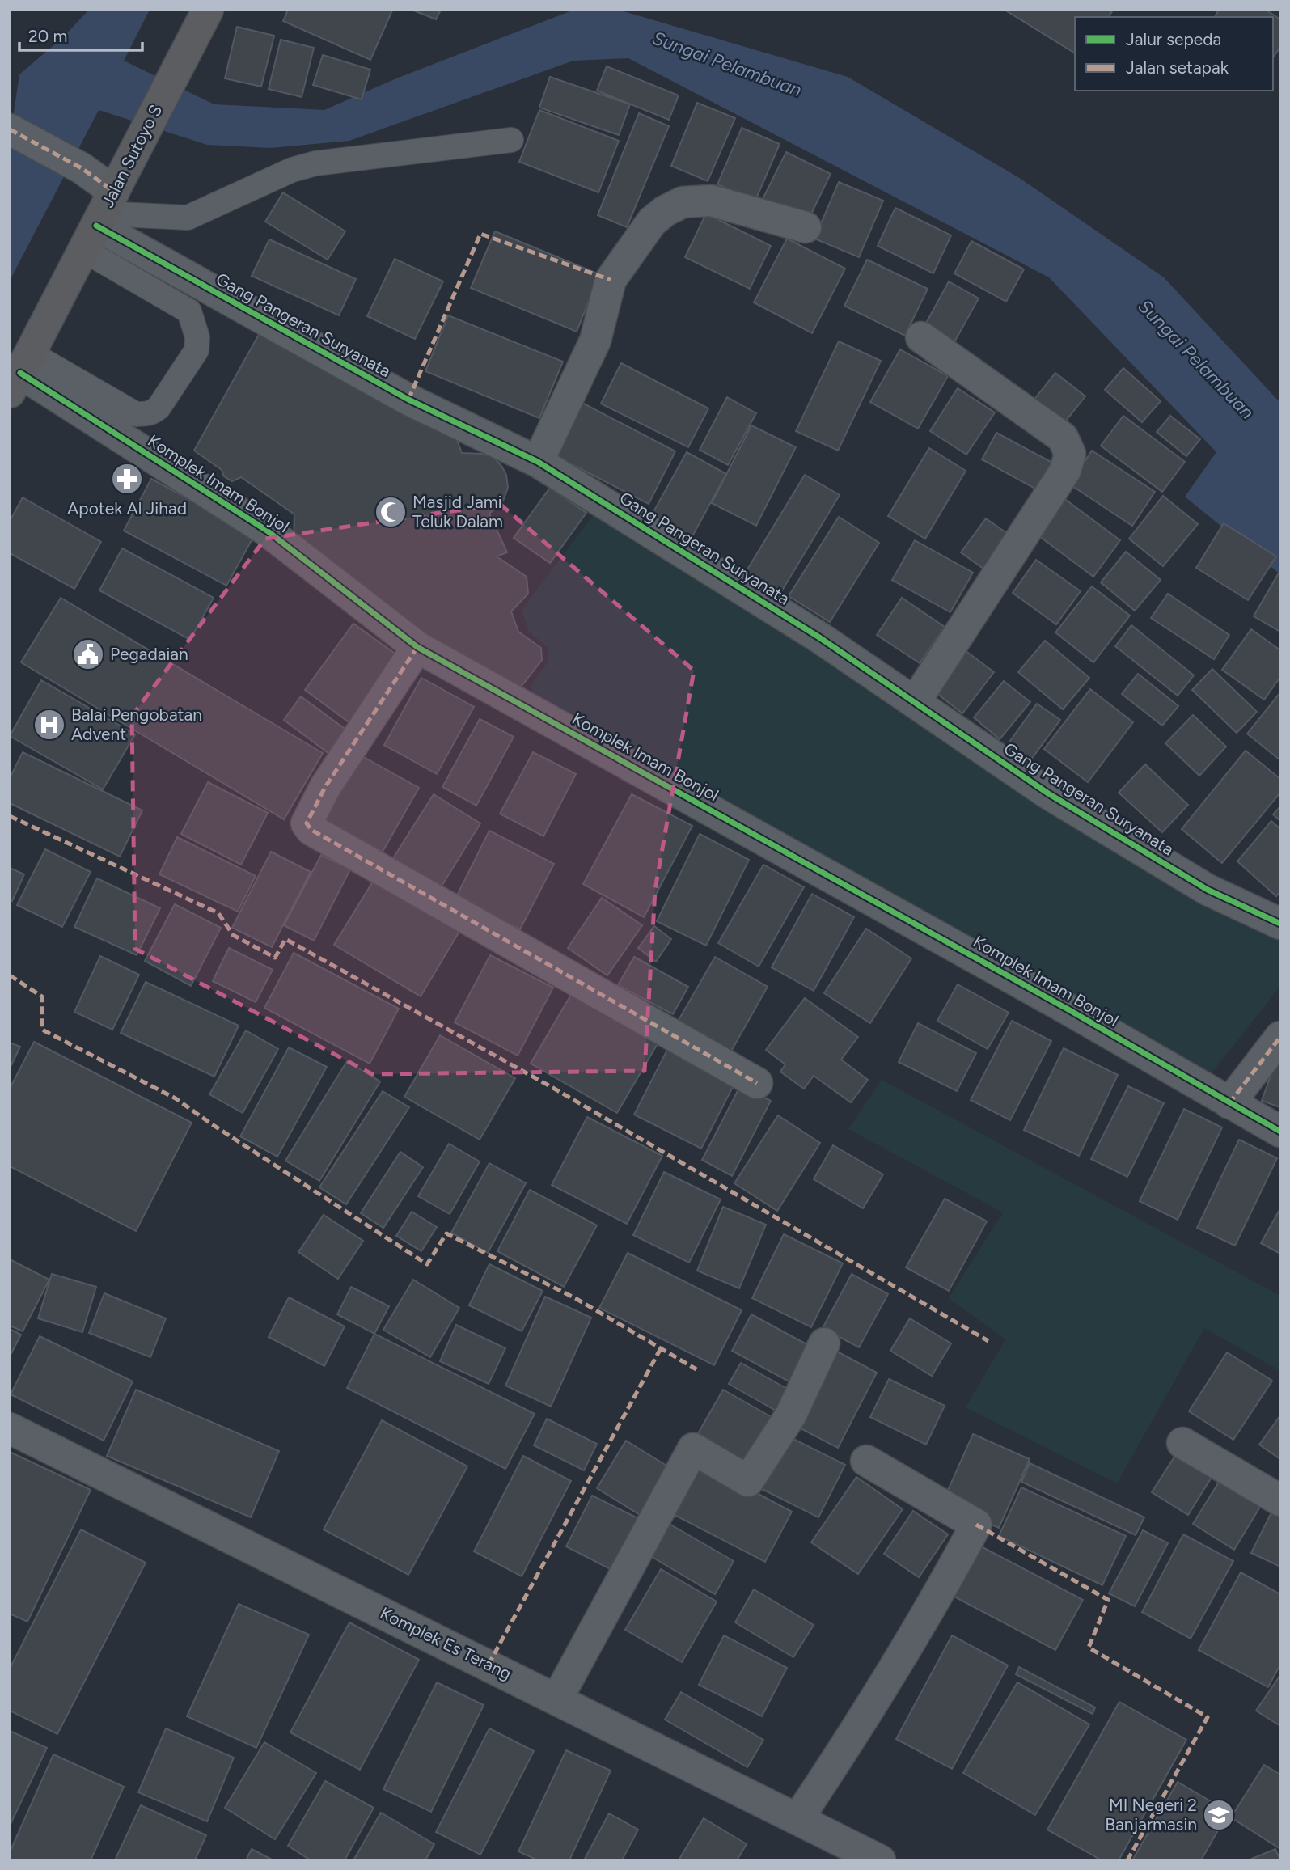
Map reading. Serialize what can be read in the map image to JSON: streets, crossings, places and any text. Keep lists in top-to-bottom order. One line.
{"streets":{"highway":["Jalan Sutoyo S"],"street":["Gang Pangeran Suryanata","Komplek Imam Bonjol","Komplek Es Terang"]},"crossings":[["Jalan Sutoyo S","Gang Pangeran Suryanata"],["Jalan Sutoyo S","Komplek Imam Bonjol"]],"water":["Sungai Pelambuan"],"places":{"pharmacy":["Apotek Al Jihad"],"mosque":["Masjid Jami Teluk Dalam"],"public building":["Pegadaian"],"hospital":["Balai Pengobatan Advent"],"school or university":["MI Negeri 2 Banjarmasin"]},"legend":["Jalur sepeda","Jalan setapak"],"scale_bar":"20 m"}
